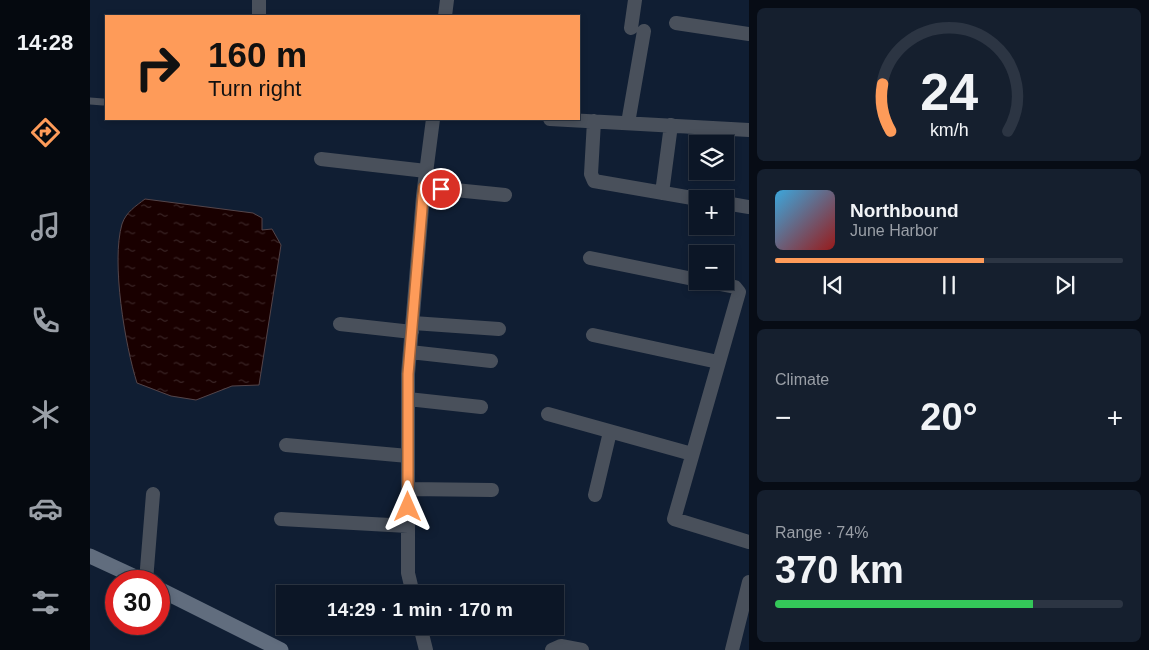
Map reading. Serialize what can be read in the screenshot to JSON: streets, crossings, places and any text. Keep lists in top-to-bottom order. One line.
{"page":{"tabs":"14:28","turn":["160 m","Turn right"],"map_buttons":["+","−"],"song":["Northbound","June Harbor"],"tile":["Climate",["Range · 74%","370 km"]],"heat":["−","20°","+"],"limit":"30","trip":"14:29 · 1 min · 170 m","gauge":["24","km/h"]}}
